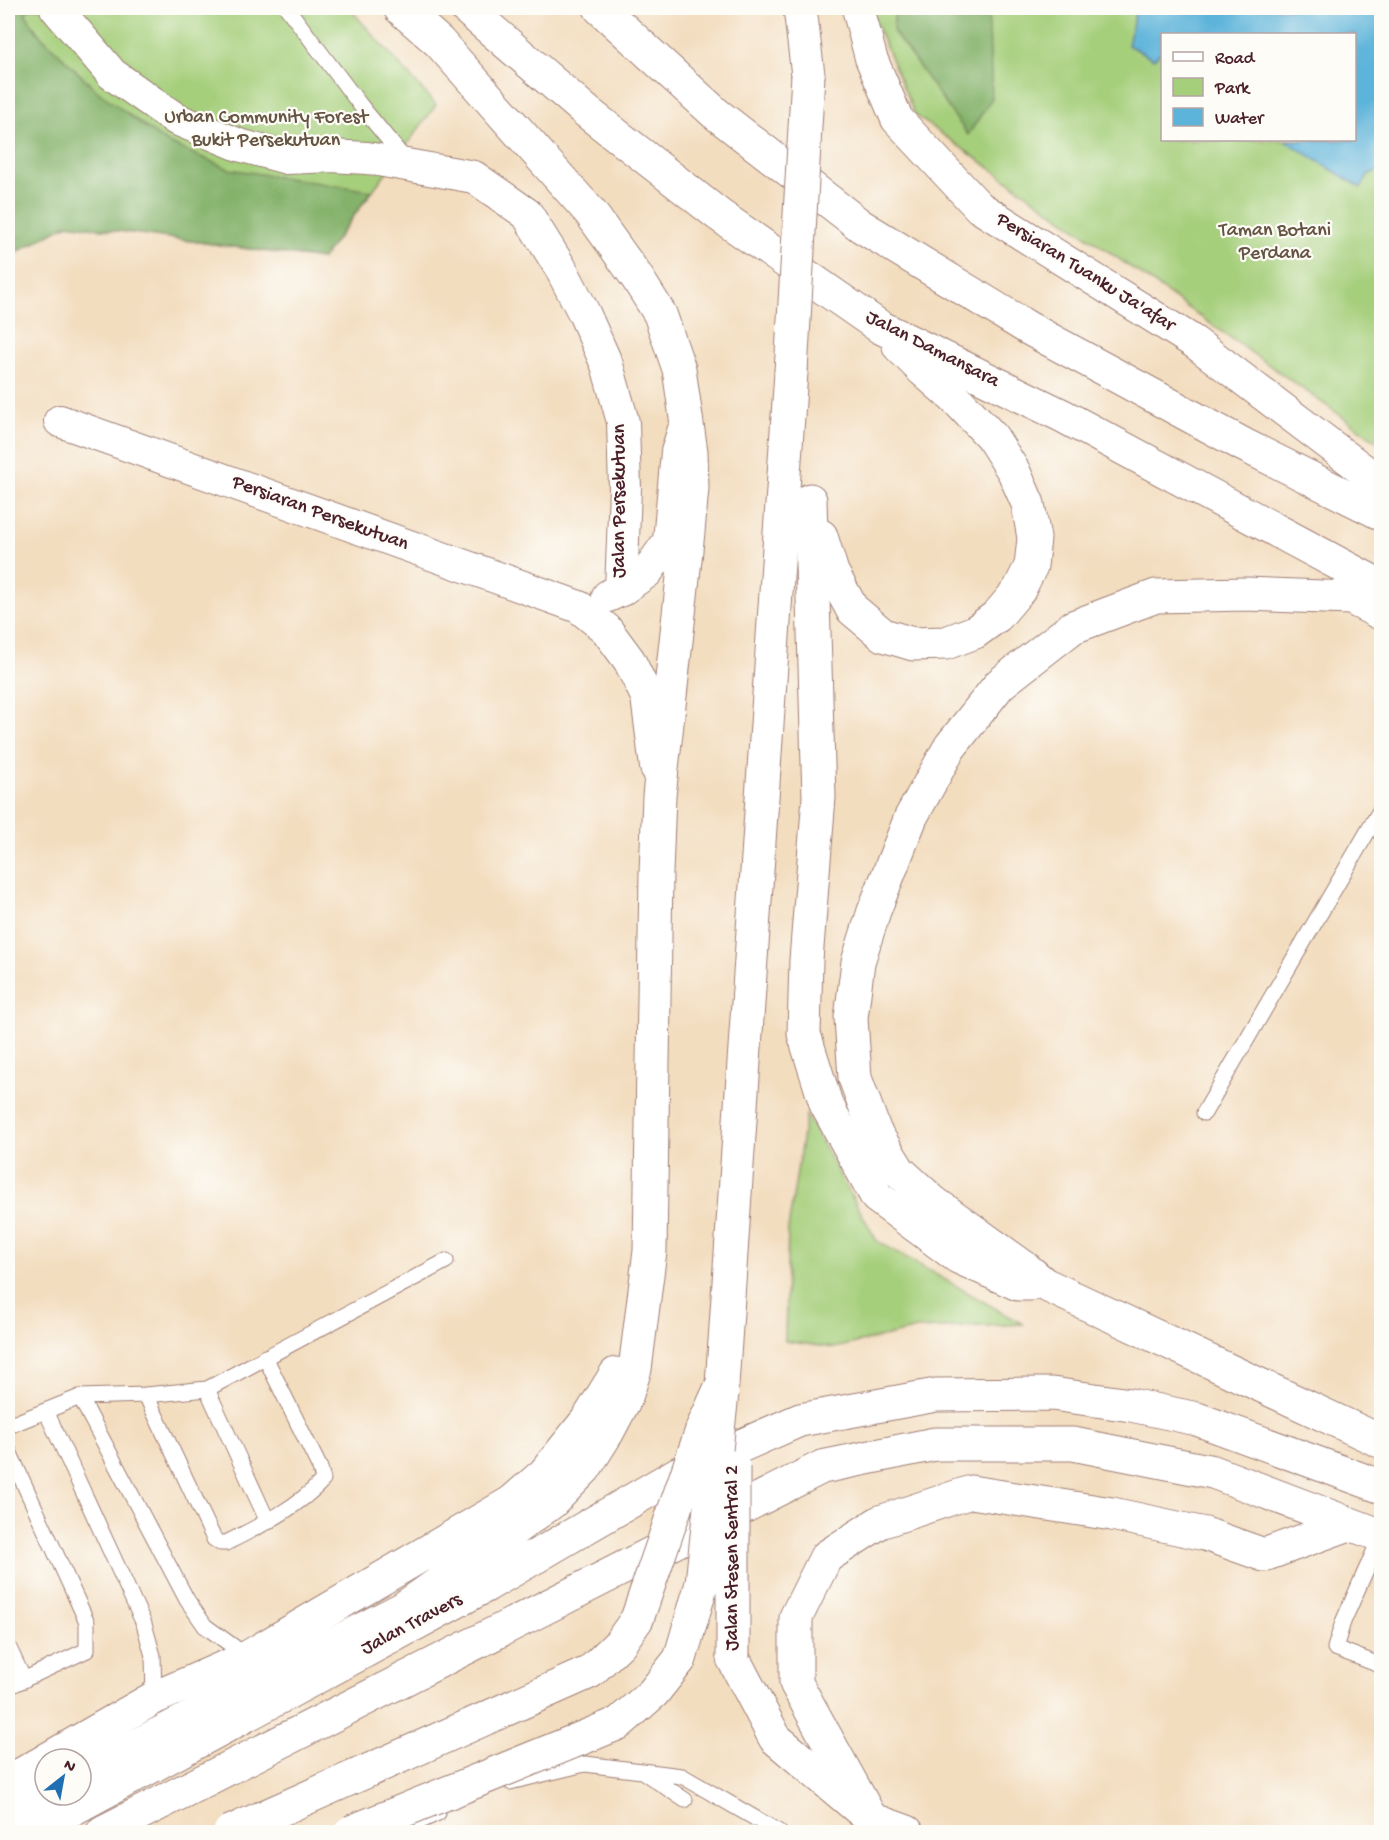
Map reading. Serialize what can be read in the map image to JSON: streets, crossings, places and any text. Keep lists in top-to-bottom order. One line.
{"streets":{"main road":["Jalan Damansara","Jalan Stesen Sentral 2","Jalan Travers"],"street":["Persiaran Tuanku Ja'afar","Jalan Persekutuan","Persiaran Persekutuan"]},"parks":["Urban Community Forest Bukit Persekutuan","Taman Botani Perdana"],"legend":["Road","Park","Water"],"north":"top right"}
